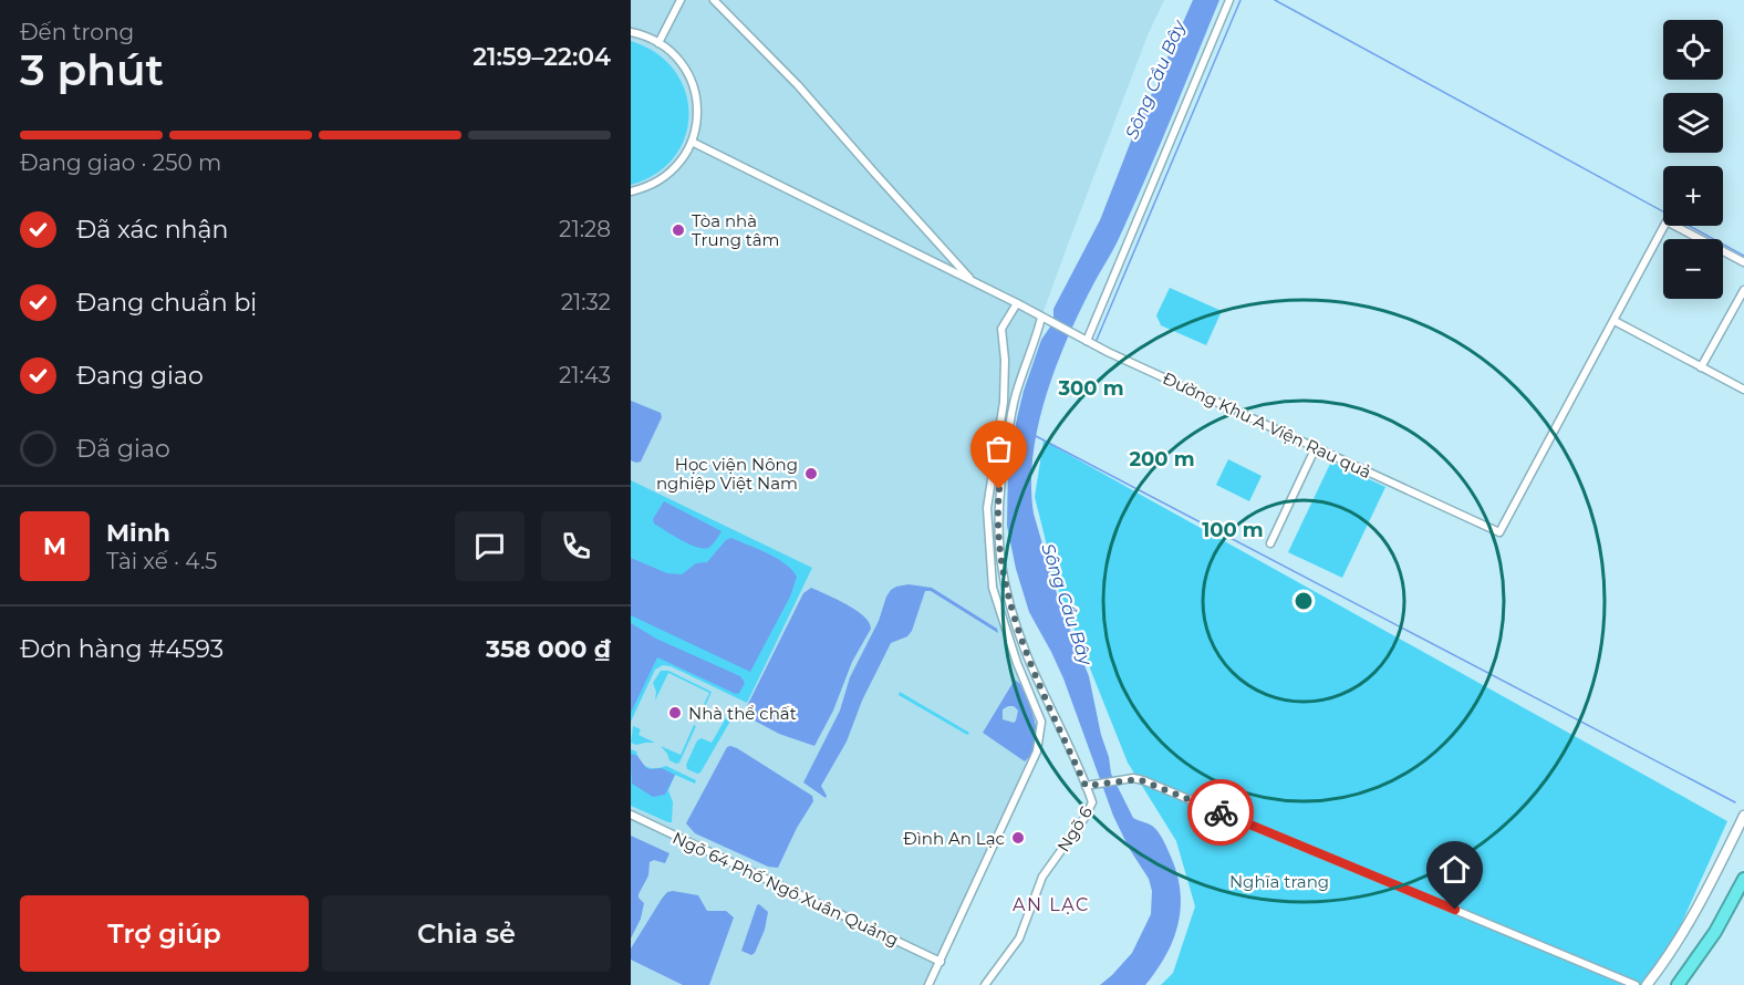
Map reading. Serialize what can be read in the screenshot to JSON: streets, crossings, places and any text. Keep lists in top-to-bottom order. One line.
{"streets":{"street":["Đường Khu A Viện Rau quả","Ngõ 6","Ngõ 64 Phố Ngô Xuân Quảng"]},"crossings":[["Đường Khu A Viện Rau quả","Ngõ 6"]],"districts":["AN LẠC"],"water":["Sông Cầu Bây"],"parks":["Nghĩa trang"],"places":["Tòa nhà Trung tâm","Học viện Nông nghiệp Việt Nam","Nhà thể chất","Đình An Lạc"],"page":{"heading":["3 phút","Đến trong","21:59–22:04"],"panel":["Minh","Tài xế · 4.5","Đơn hàng #4593","358 000 ₫"],"map_buttons":["+","−"],"bar":"Đang giao · 250 m","list":[["Đã xác nhận","21:28"],["Đang chuẩn bị","21:32"],["Đang giao","21:43"],"Đã giao"],"round":"M","buttons":["Trợ giúp","Chia sẻ"]},"rings":["300 m","200 m","100 m"]}
